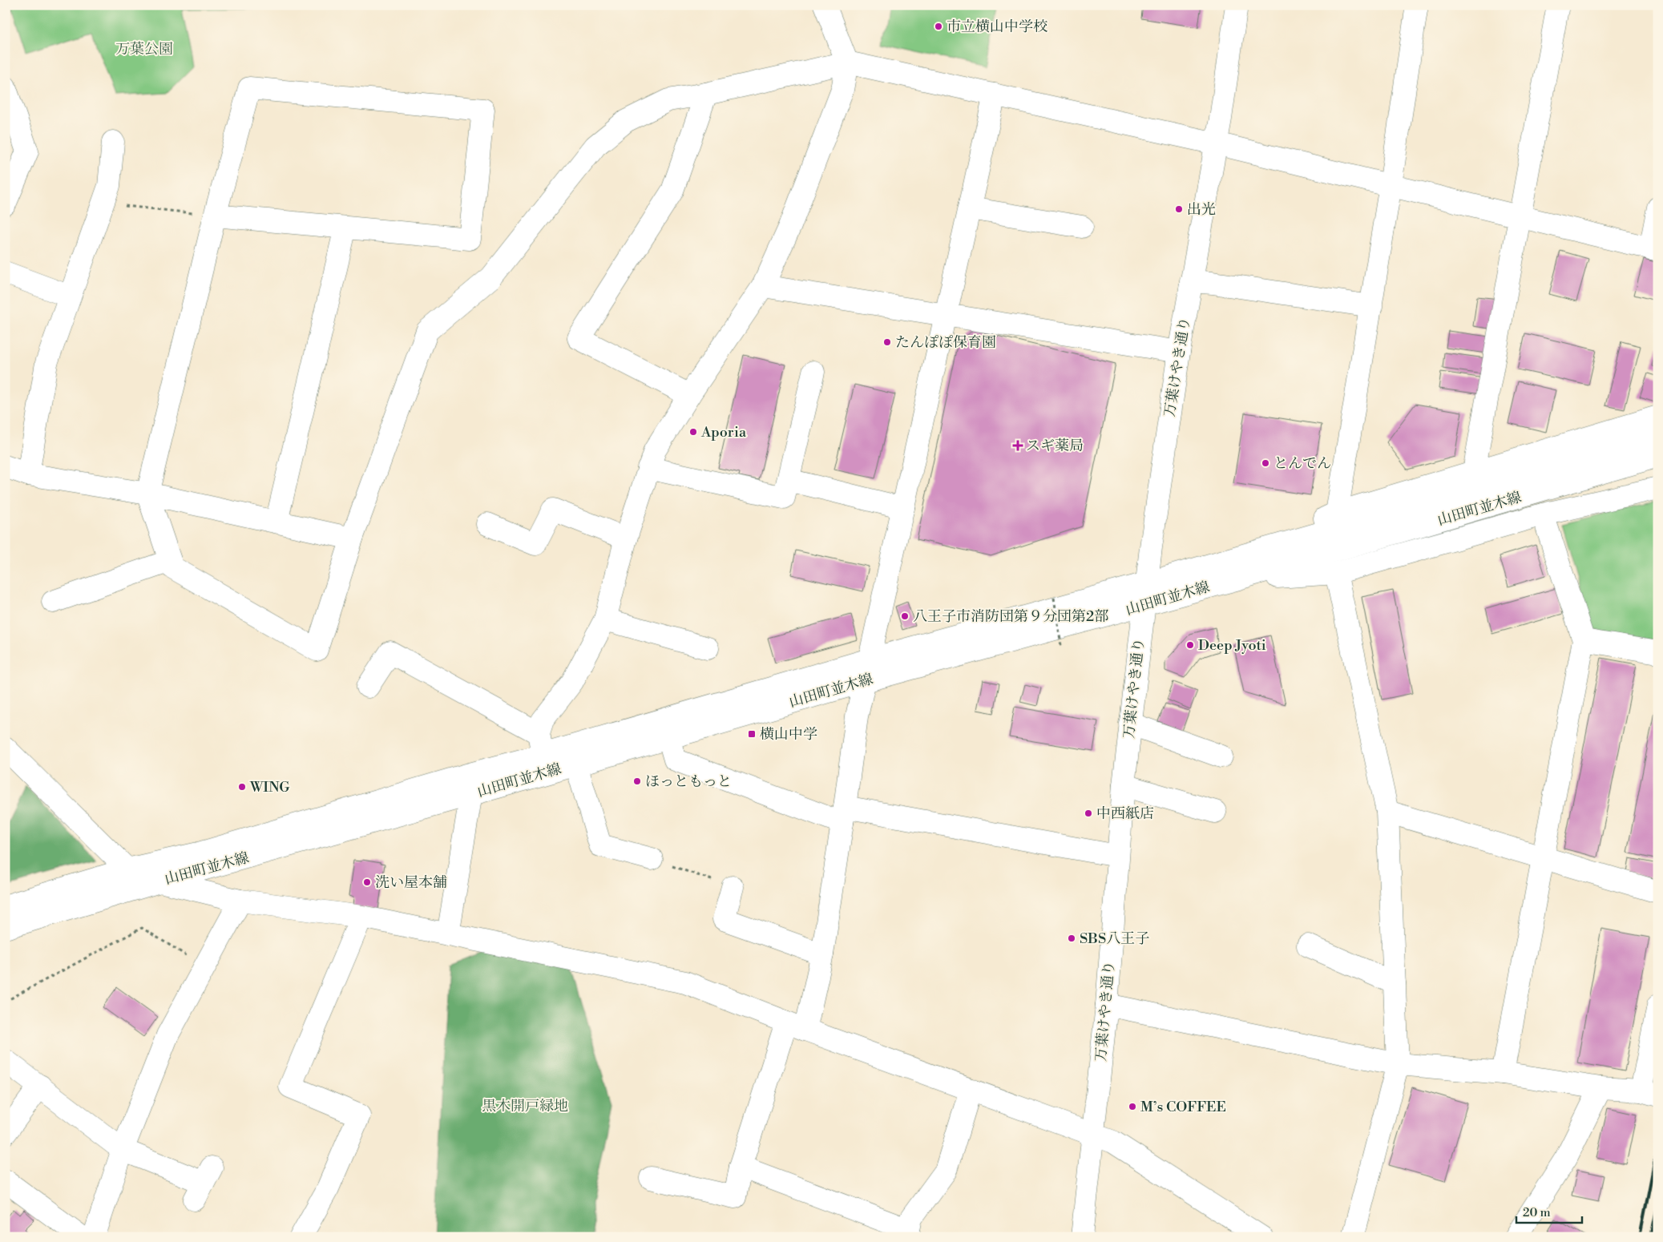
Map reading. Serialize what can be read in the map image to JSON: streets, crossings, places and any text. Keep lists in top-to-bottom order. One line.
{"streets":{"street":["万葉けやき通り","山田町並木線"]},"crossings":[["万葉けやき通り","山田町並木線"]],"parks":["万葉公園","黒木開戸緑地"],"places":{"other":["市立横山中学校","出光","たんぽぽ保育園","Aporia","とんでん","八王子市消防団第９分団第2部","Deep Jyoti","ほっともっと","WING","中西紙店","洗い屋本舗","SBS八王子","M’s COFFEE"],"health":["スギ薬局"],"transit":["横山中学"]},"scale_bar":"20 m"}
